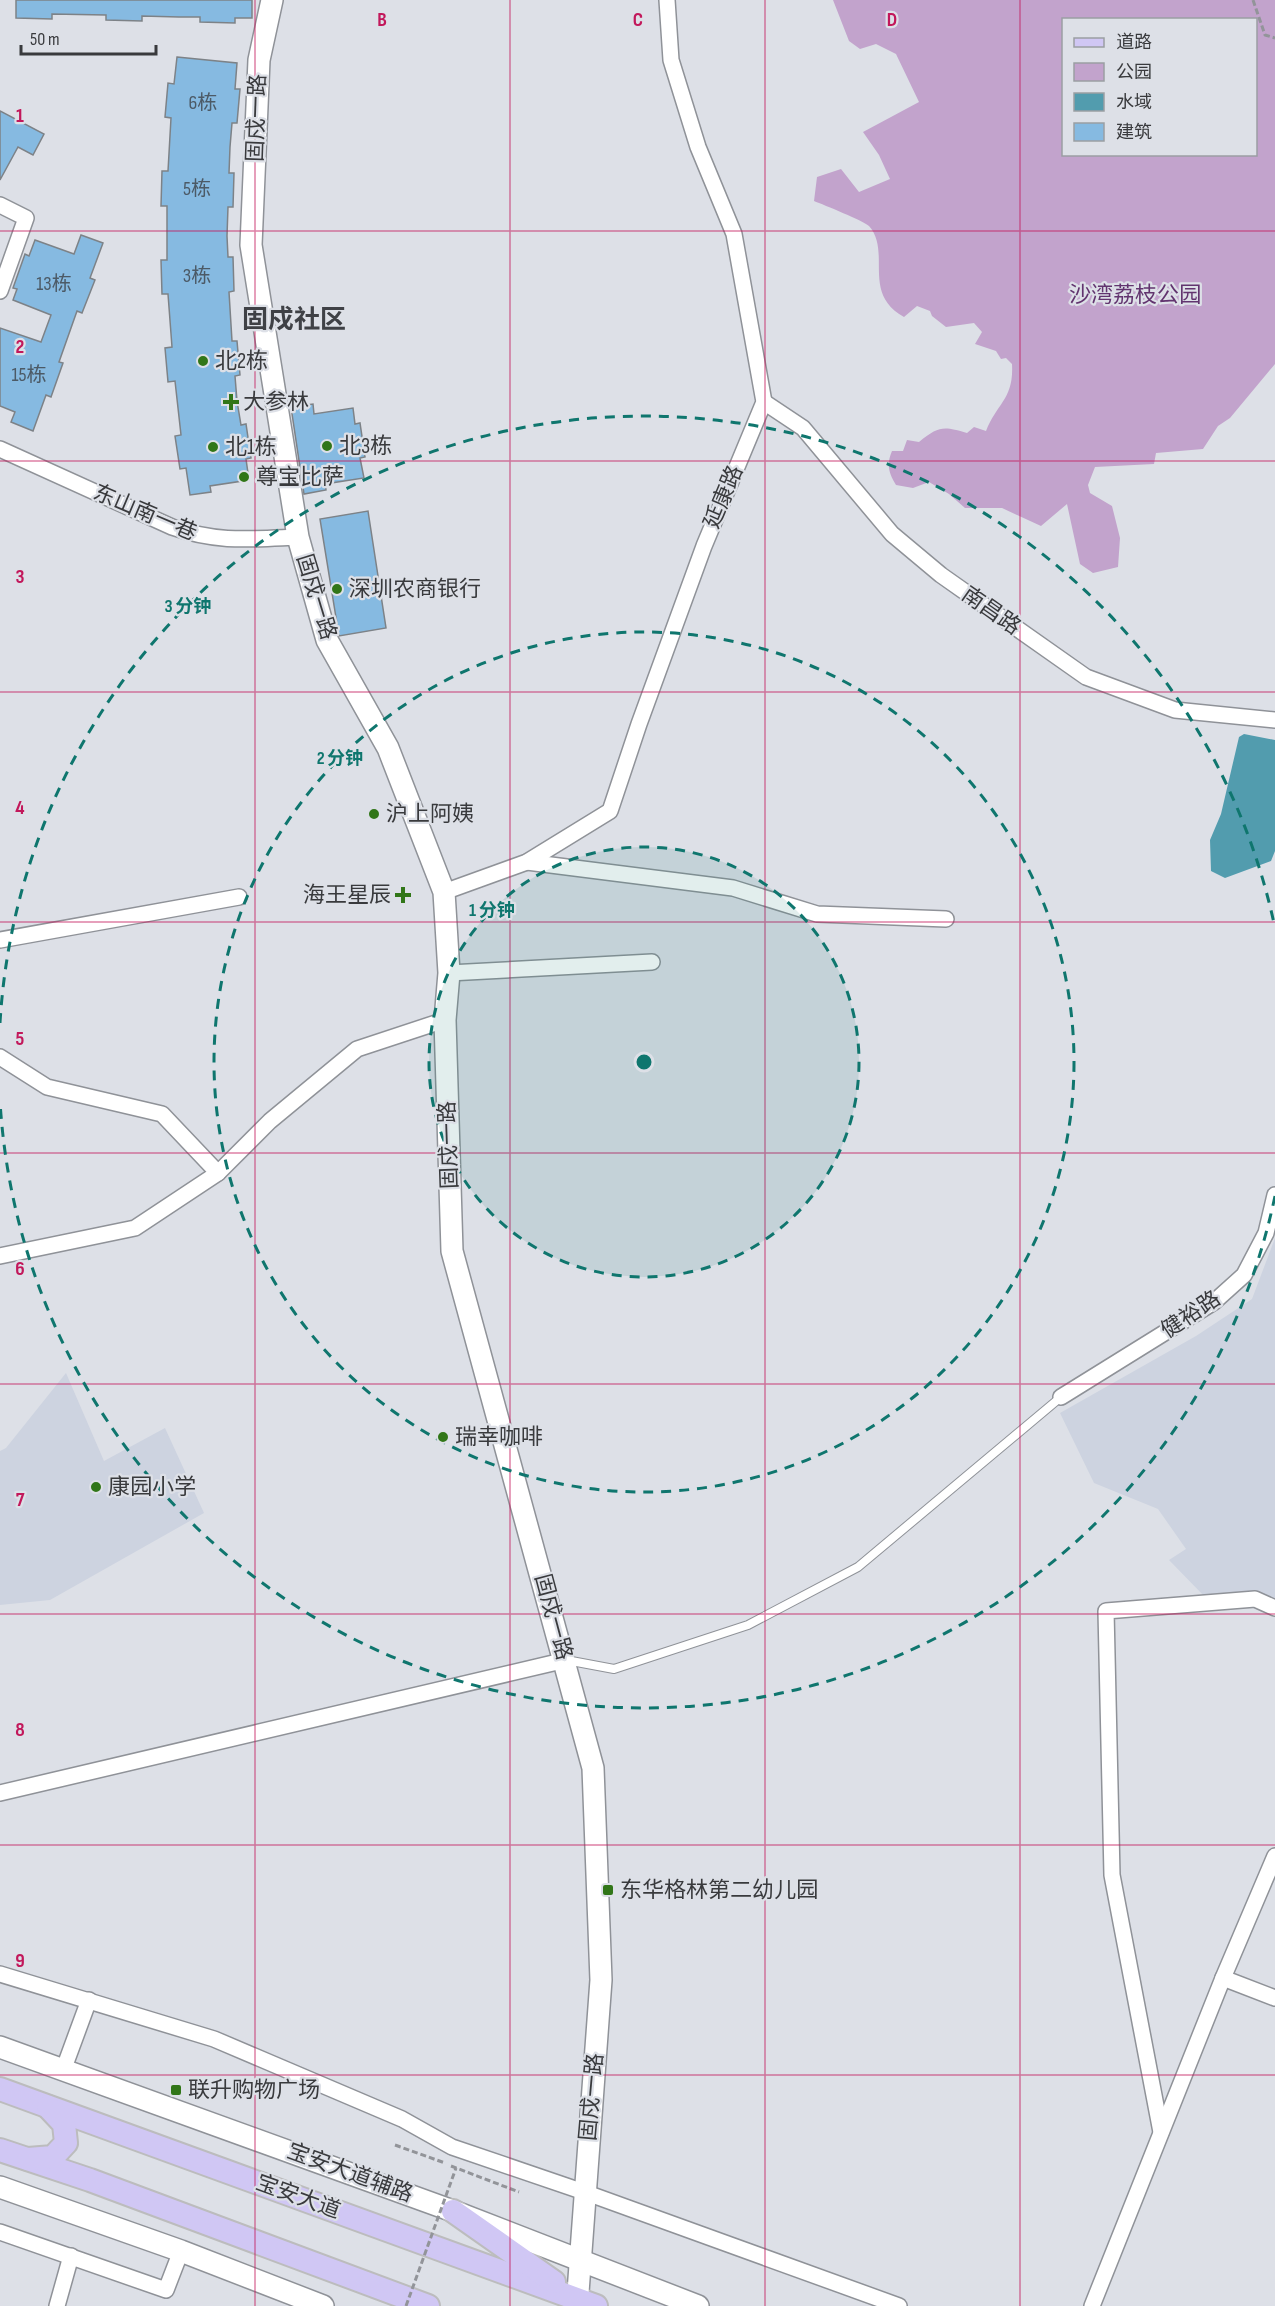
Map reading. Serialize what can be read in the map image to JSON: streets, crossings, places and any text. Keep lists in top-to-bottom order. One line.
{"streets":{"main road":["宝安大道"],"street":["固戍一路","延康路","东山南一巷","南昌路","健裕路","宝安大道辅路"]},"crossings":[["固戍一路","延康路"],["固戍一路","东山南一巷"],["固戍一路","宝安大道辅路"],["固戍一路","宝安大道"],["延康路","南昌路"]],"districts":["固戍社区"],"parks":["沙湾荔枝公园"],"places":{"other":["北2栋","北3栋","北1栋","尊宝比萨","深圳农商银行","沪上阿姨","瑞幸咖啡","康园小学"],"health":["大参林","海王星辰"],"transit":["东华格林第二幼儿园","联升购物广场"]},"house_numbers":["6栋","5栋","3栋","13栋","15栋"],"legend":["道路","公园","水域","建筑"],"scale_bar":"50 m","grid":{"columns":["B","C","D"],"rows":["1","2","3","4","5","6","7","8","9"]},"rings":["3 分钟","2 分钟","1 分钟"]}
